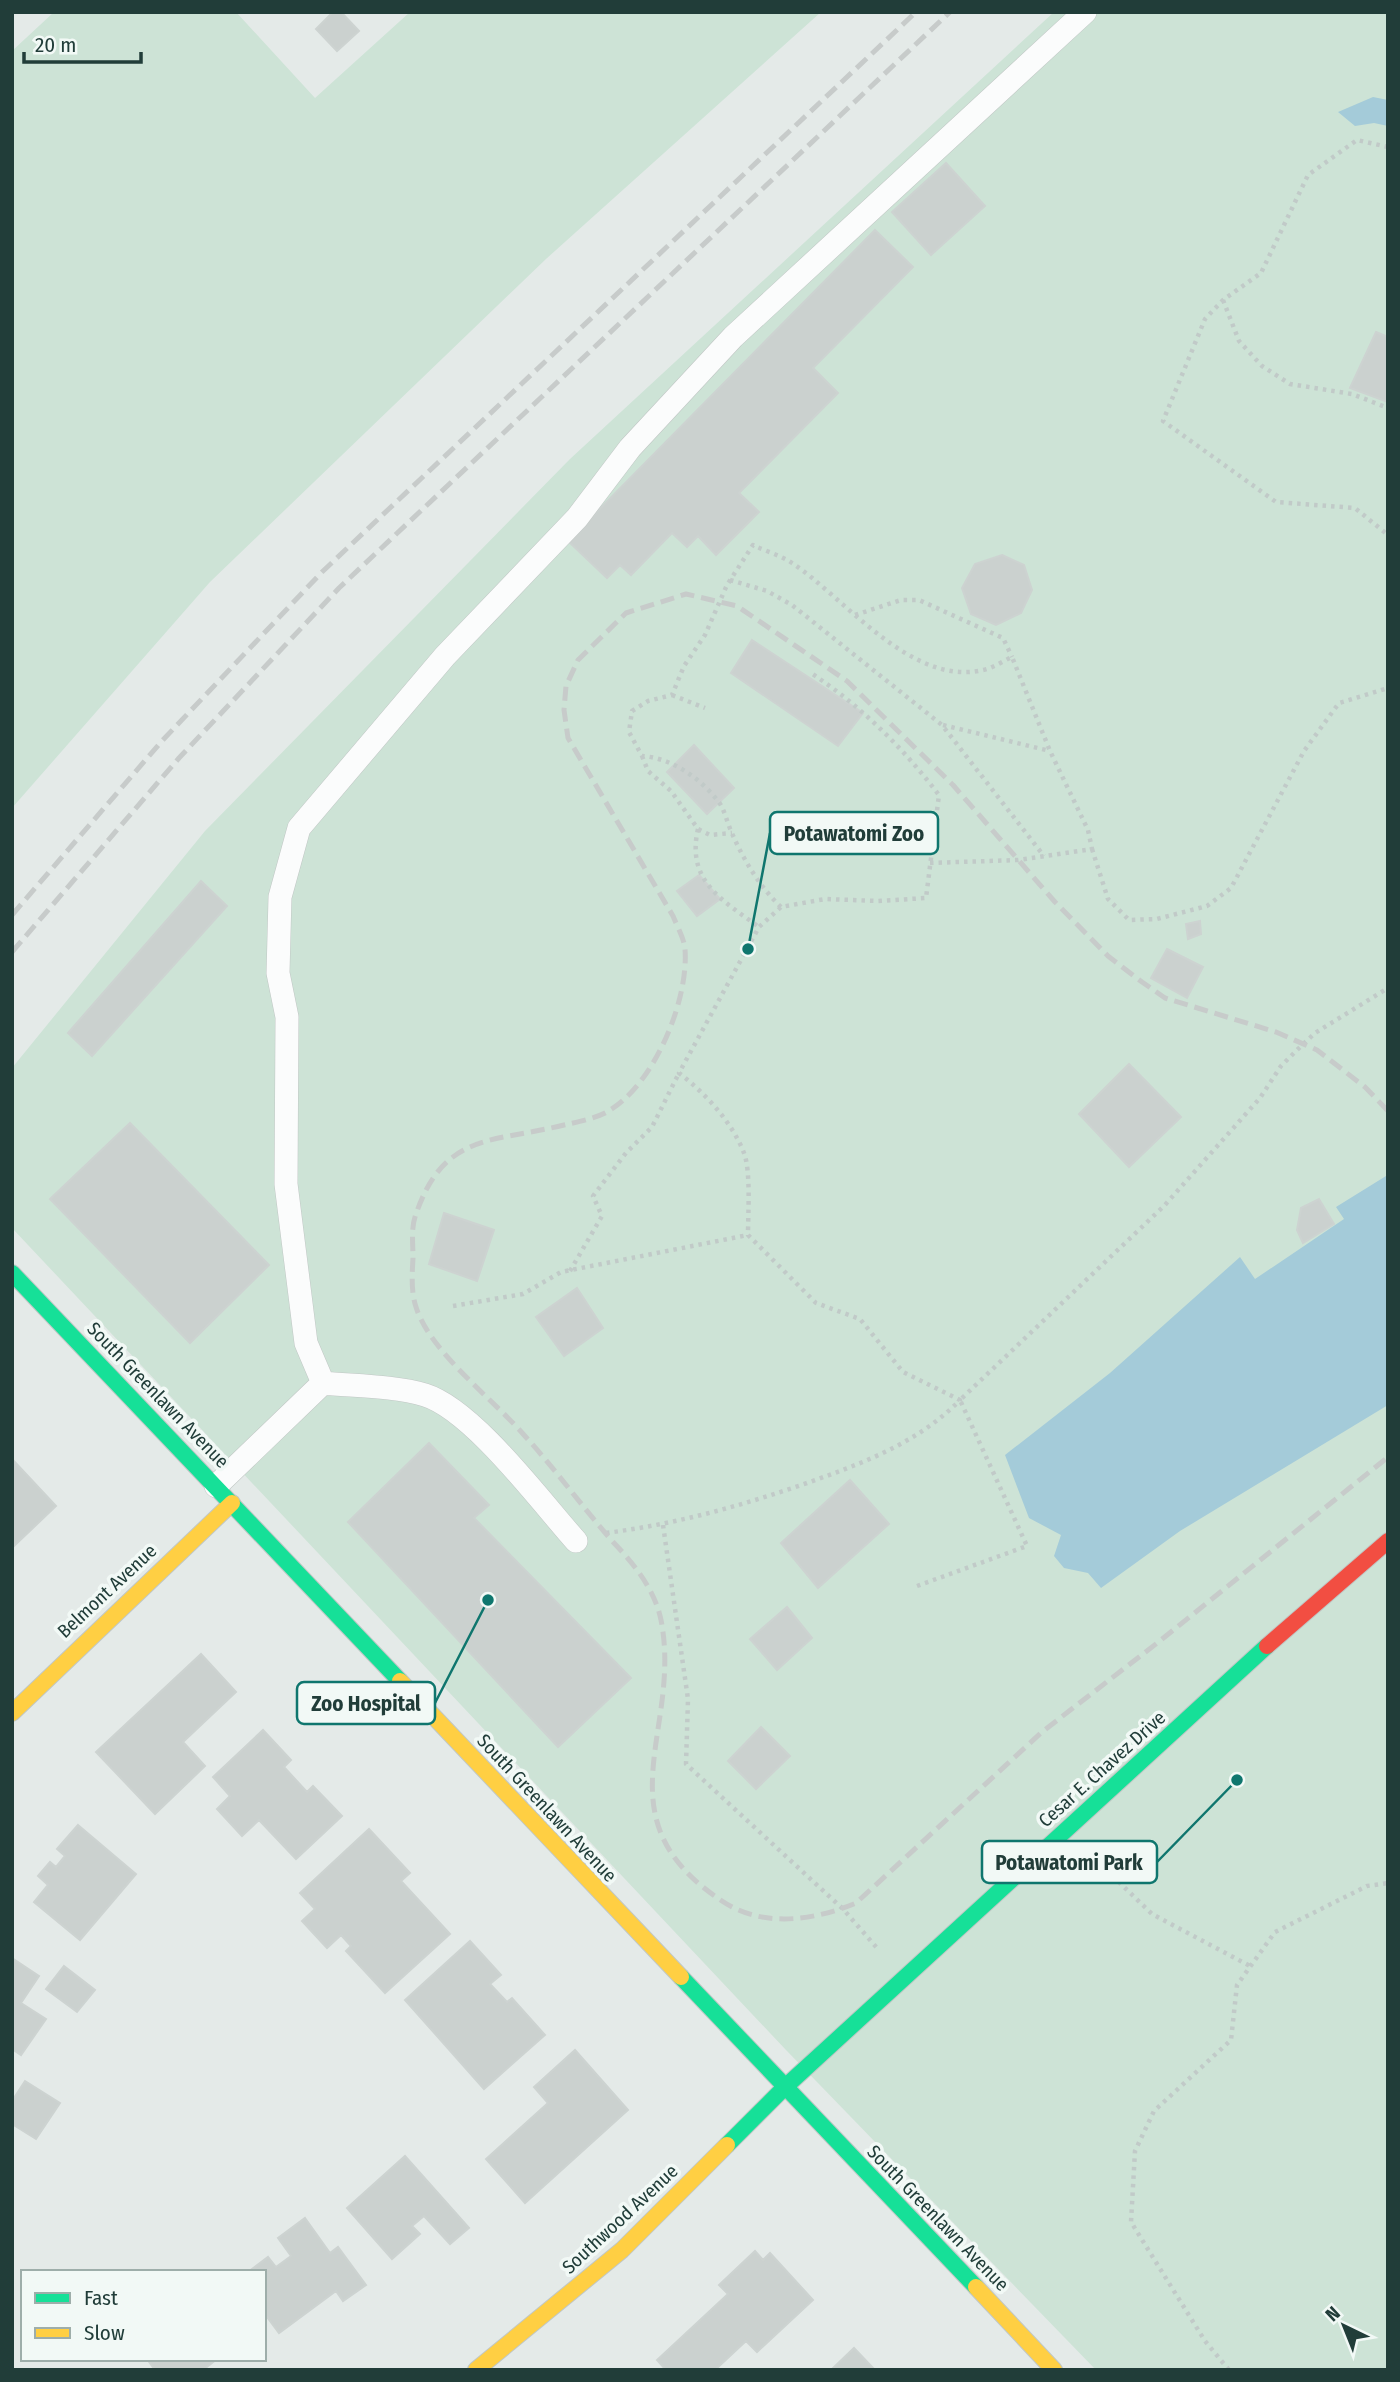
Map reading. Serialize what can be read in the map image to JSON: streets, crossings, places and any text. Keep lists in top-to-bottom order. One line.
{"streets":{"street":["South Greenlawn Avenue","Belmont Avenue","Cesar E. Chavez Drive","Southwood Avenue"]},"crossings":[["South Greenlawn Avenue","Belmont Avenue"],["South Greenlawn Avenue","Cesar E. Chavez Drive"],["South Greenlawn Avenue","Southwood Avenue"],["Cesar E. Chavez Drive","Southwood Avenue"]],"places":["Potawatomi Zoo","Zoo Hospital","Potawatomi Park"],"legend":["Fast","Slow"],"scale_bar":"20 m","north":"top left"}
